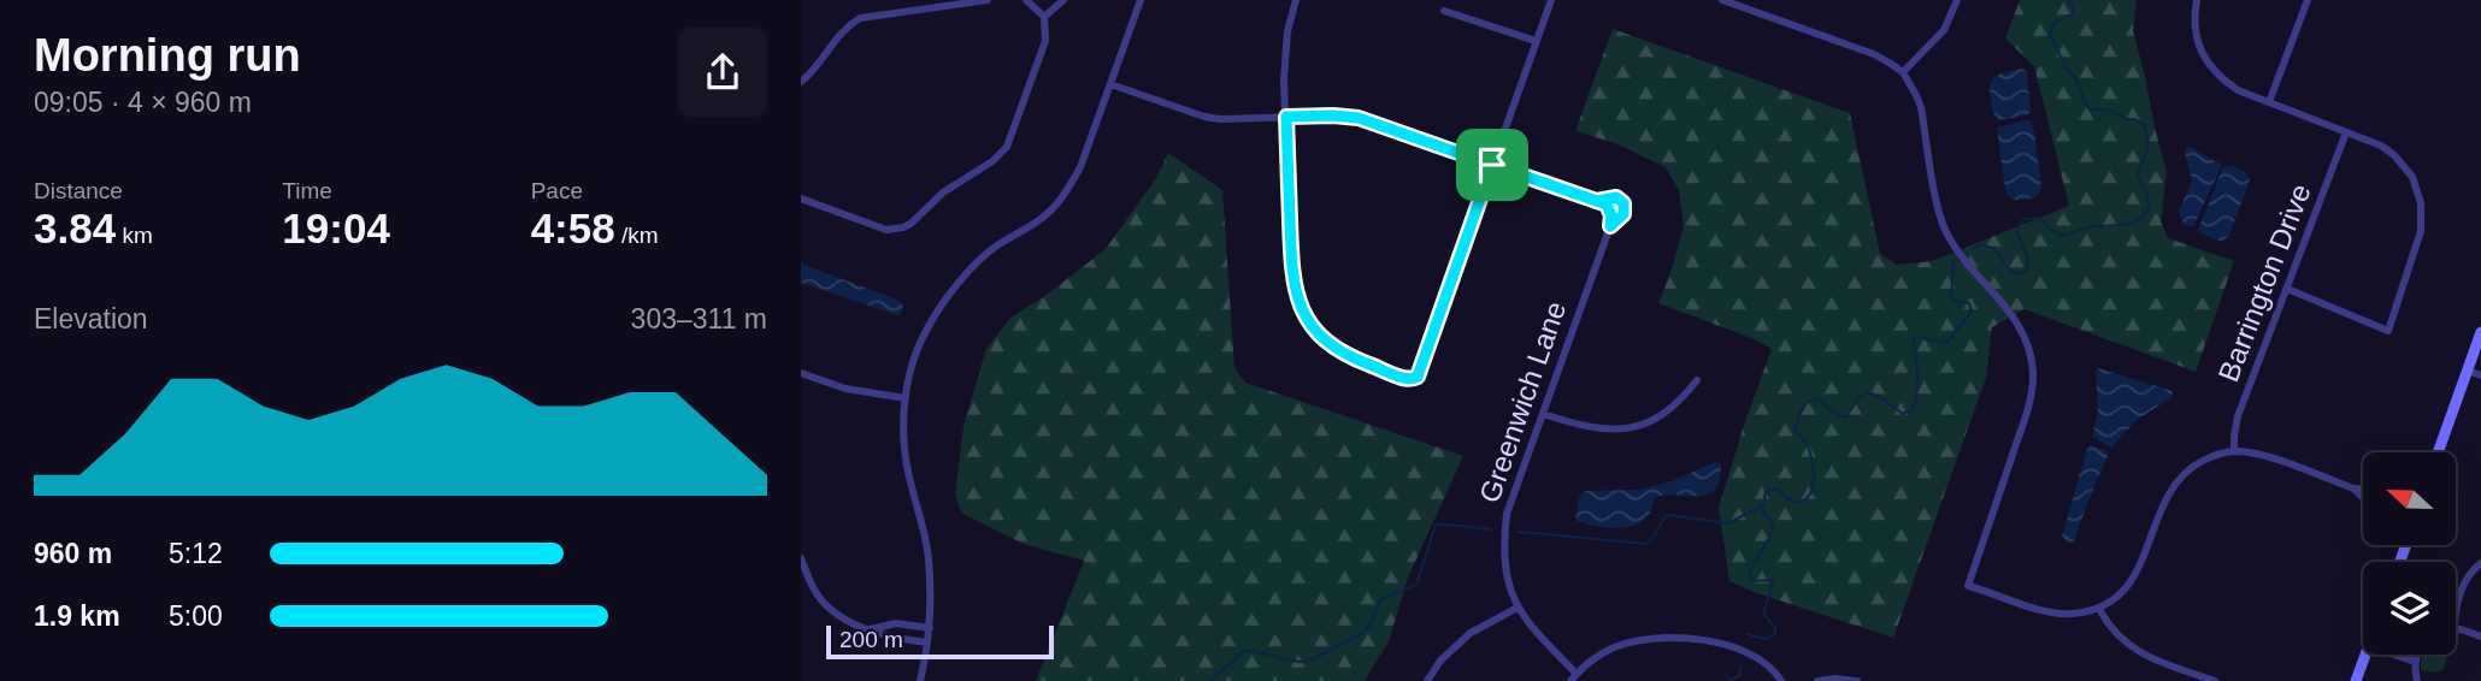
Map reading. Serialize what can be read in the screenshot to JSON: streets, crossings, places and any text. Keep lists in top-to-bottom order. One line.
{"streets":{"street":["Barrington Drive","Greenwich Lane"]},"scale_bar":"200 m","north":"left","page":{"heading":["Morning run","09:05 · 4 × 960 m"],"stats":[["Distance","3.84 km"],["Time","19:04"],["Pace","4:58 /km"]],"chart":["Elevation","303–311 m"],"list":[{"name":"960 m","note":"5:12"},{"name":"1.9 km","note":"5:00"}],"scale":"200 m"}}
